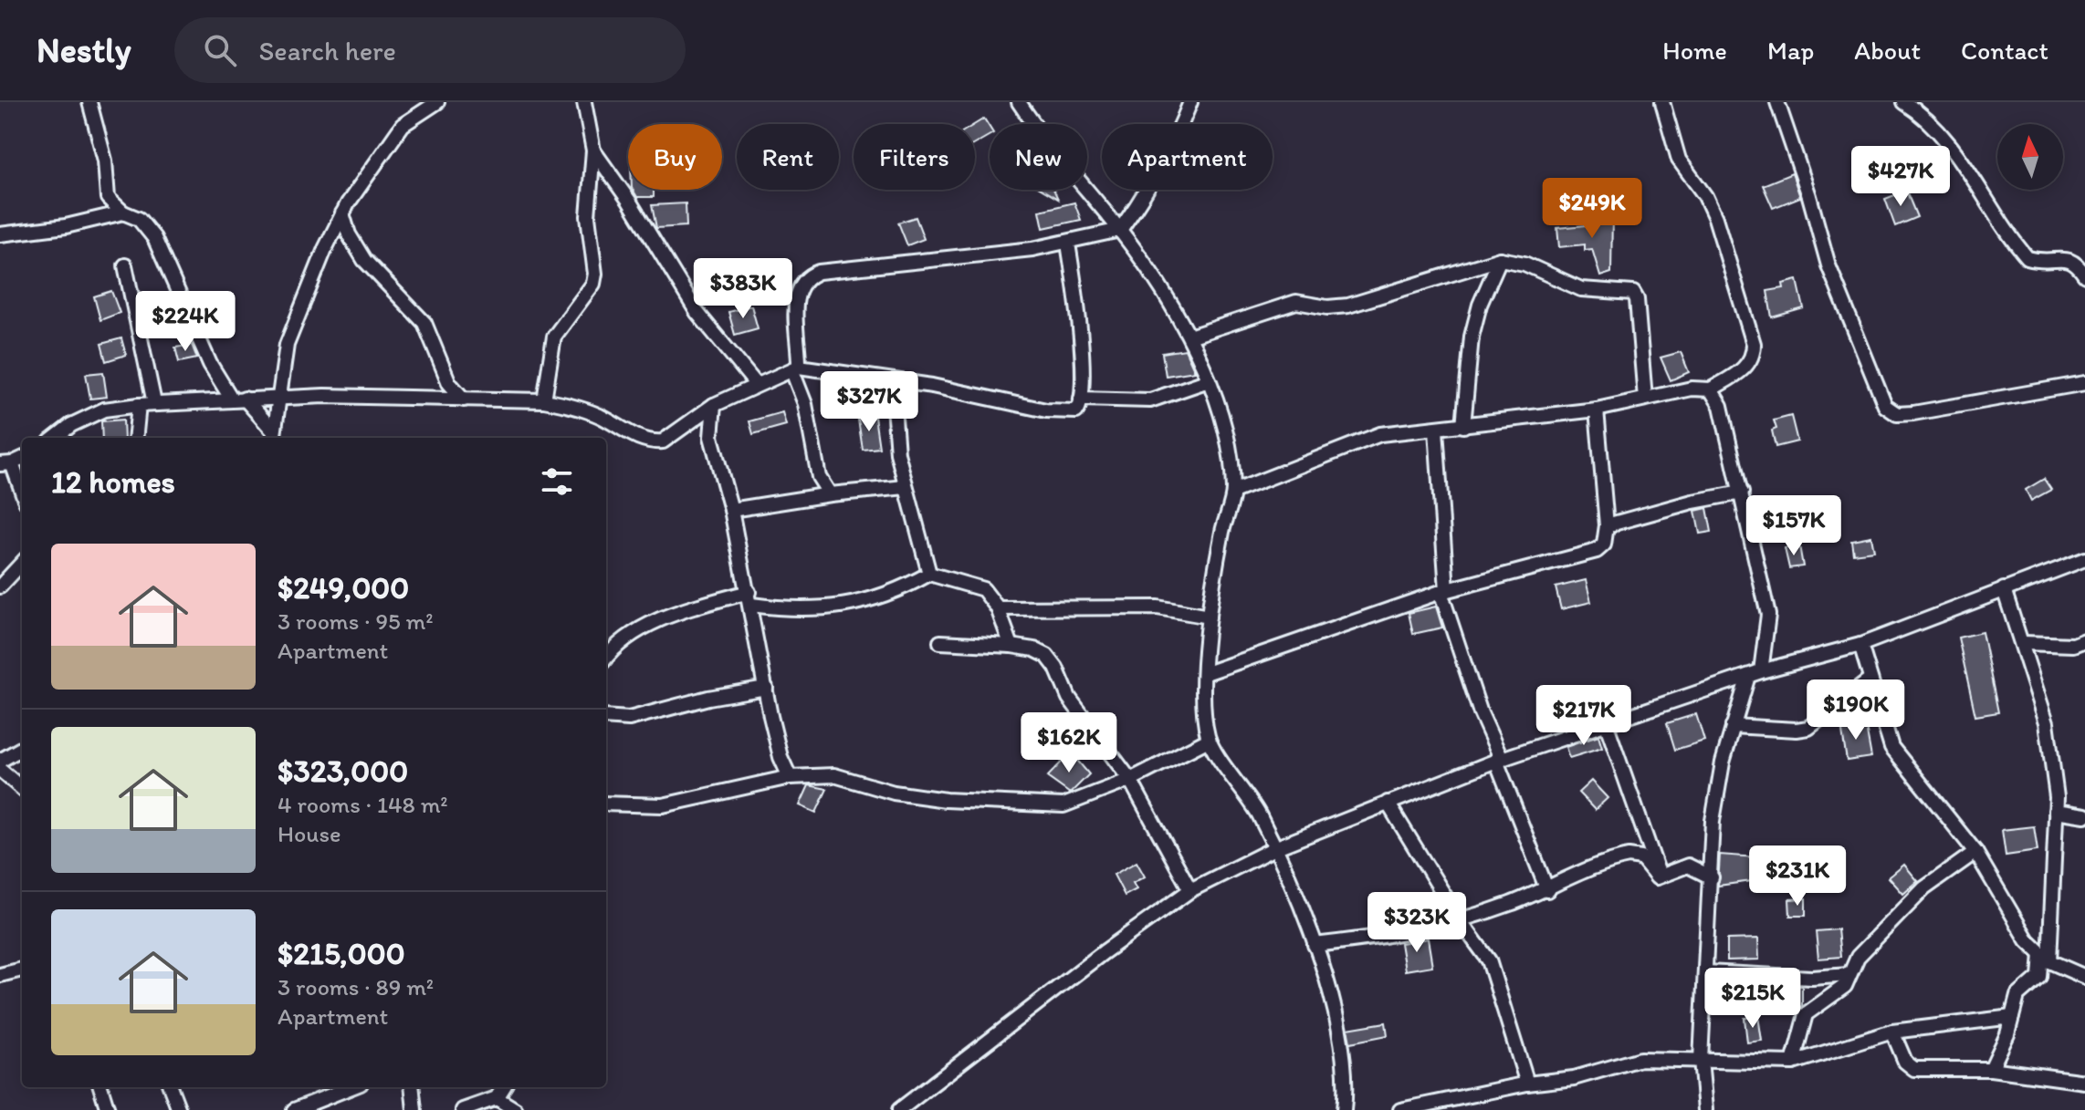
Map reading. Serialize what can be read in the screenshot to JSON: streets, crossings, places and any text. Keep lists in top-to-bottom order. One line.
{"north":"top","page":{"header":"Nestly","search":"Search here","nav":["Home","Map","About","Contact"],"chip":["Buy","Rent","Filters","New","Apartment"],"price":["$427K","$249K","$383K","$224K","$327K","$157K","$190K","$217K","$162K","$231K","$323K","$215K"],"heading":"12 homes","list":[{"name":"$249,000","note":"3 rooms · 95 m² · Apartment"},{"name":"$323,000","note":"4 rooms · 148 m² · House"},{"name":"$215,000","note":"3 rooms · 89 m² · Apartment"}]}}
